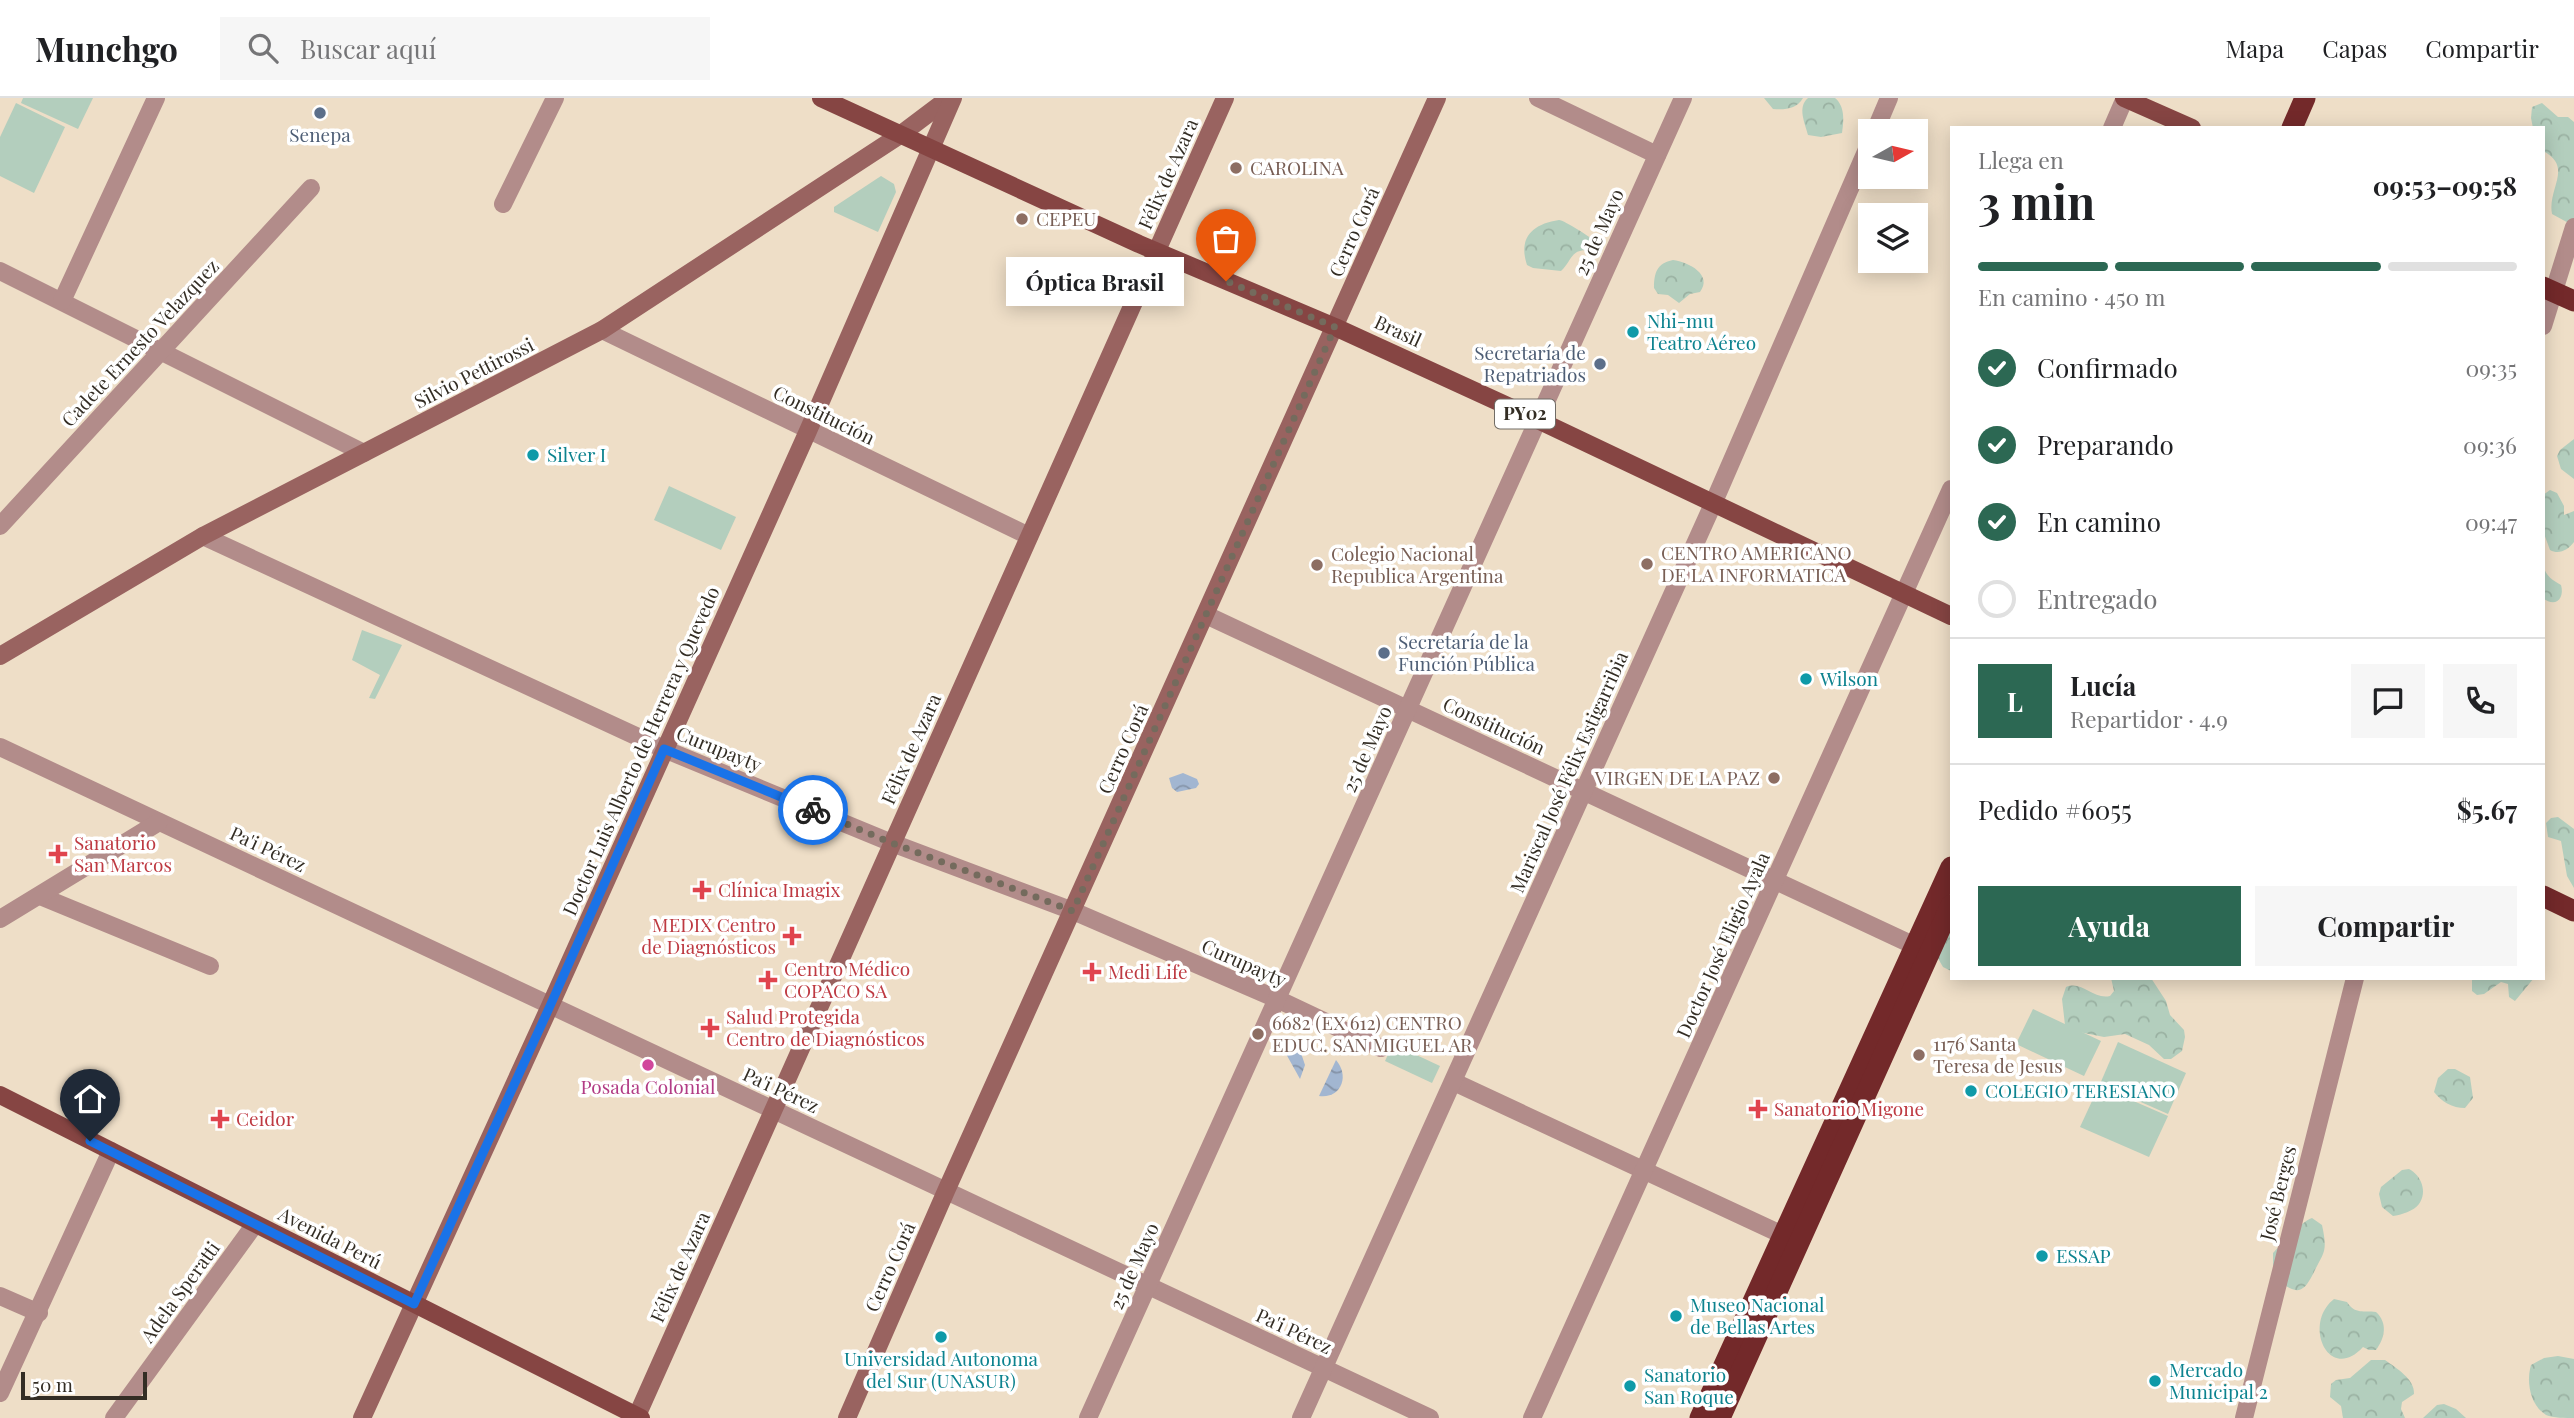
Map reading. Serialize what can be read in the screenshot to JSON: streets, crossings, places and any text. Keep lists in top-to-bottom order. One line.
{"streets":{"main road":["Brasil","PY02","Avenida Perú"],"street":["Félix de Azara","Cerro Corá","25 de Mayo","Cadete Ernesto Velazquez","Silvio Pettirossi","Constitución","Curupayty","Doctor Luis Alberto de Herrera y Quevedo","Mariscal José Félix Estigarribia","Pa'i Pérez","Doctor José Eligio Ayala","José Berges","Adela Speratti"]},"crossings":[["Félix de Azara","Brasil"],["Félix de Azara","Constitución"],["Félix de Azara","Curupayty"],["Félix de Azara","Pa'i Pérez"],["Félix de Azara","Avenida Perú"],["Cerro Corá","Brasil"],["Cerro Corá","Constitución"],["Cerro Corá","Curupayty"],["Cerro Corá","Pa'i Pérez"],["25 de Mayo","Brasil"],["25 de Mayo","Constitución"],["25 de Mayo","Curupayty"],["25 de Mayo","Pa'i Pérez"],["Brasil","Silvio Pettirossi"],["Brasil","Doctor Luis Alberto de Herrera y Quevedo"],["Brasil","Mariscal José Félix Estigarribia"],["Brasil","Doctor José Eligio Ayala"],["Silvio Pettirossi","Constitución"],["Silvio Pettirossi","Curupayty"],["Silvio Pettirossi","Doctor Luis Alberto de Herrera y Quevedo"],["Constitución","Doctor Luis Alberto de Herrera y Quevedo"],["Constitución","Mariscal José Félix Estigarribia"],["Constitución","Doctor José Eligio Ayala"],["Curupayty","Doctor Luis Alberto de Herrera y Quevedo"],["Doctor Luis Alberto de Herrera y Quevedo","Pa'i Pérez"],["Doctor Luis Alberto de Herrera y Quevedo","Avenida Perú"],["Mariscal José Félix Estigarribia","Pa'i Pérez"],["Avenida Perú","Adela Speratti"]],"places":{"other":["Senepa","CAROLINA","CEPEU","Óptica Brasil","Nhi-mu Teatro Aéreo","Secretaría de Repatriados","Silver I","CENTRO AMERICANO DE LA INFORMATICA","Colegio Nacional Republica Argentina","Secretaría de la Función Pública","Wilson","VIRGEN DE LA PAZ","6682 (EX 612) CENTRO EDUC. SAN MIGUEL AR","1176 Santa Teresa de Jesus","Posada Colonial","COLEGIO TERESIANO","ESSAP","Museo Nacional de Bellas Artes","Universidad Autonoma del Sur (UNASUR)","Mercado Municipal 2","Sanatorio San Roque"],"health":["Sanatorio San Marcos","Clínica Imagix","MEDIX Centro de Diagnósticos","Medi Life","Centro Médico COPACO SA","Salud Protegida Centro de Diagnósticos","Sanatorio Migone","Ceidor"]},"scale_bar":"50 m","north":"right","page":{"header":"Munchgo","search":"Buscar aquí","nav":["Mapa","Capas","Compartir"],"heading":["3 min","Llega en","09:53–09:58"],"panel":["Lucía","Repartidor · 4.9","Pedido #6055","$5.67"],"bar":"En camino · 450 m","bubble":"Óptica Brasil","list":[["Confirmado","09:35"],["Preparando","09:36"],["En camino","09:47"],"Entregado"],"round":"L","buttons":["Ayuda","Compartir"],"scale":"50 m"}}
